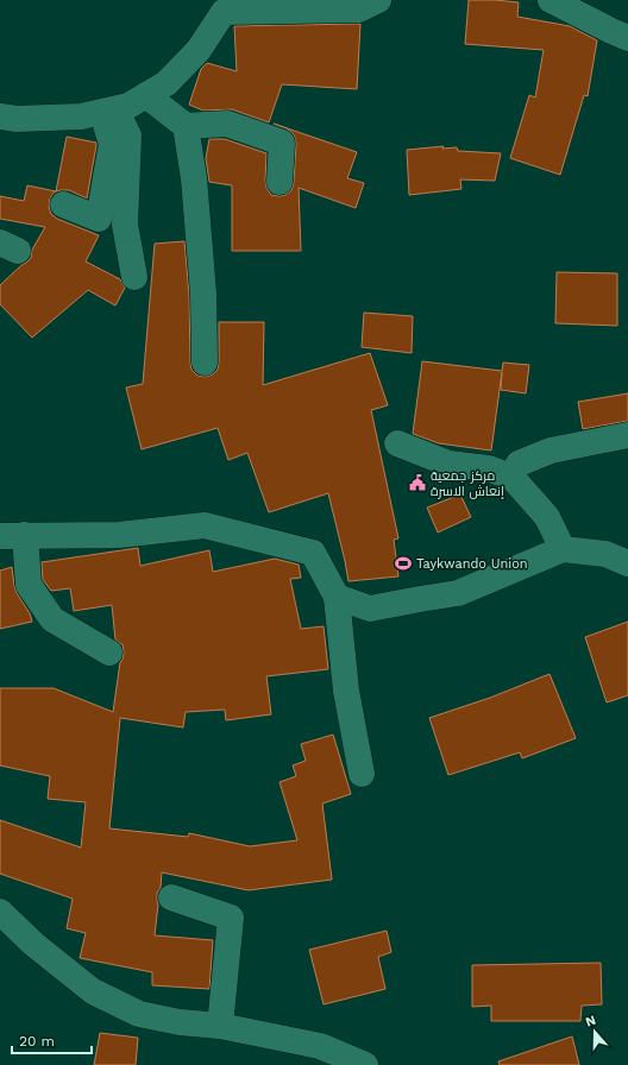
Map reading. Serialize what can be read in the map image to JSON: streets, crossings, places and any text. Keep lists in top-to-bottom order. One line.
{"places":{"public building":["مركز جمعية إنعاش الاسرة"],"sports":["Taykwando Union"]},"scale_bar":"20 m","north":"top"}
